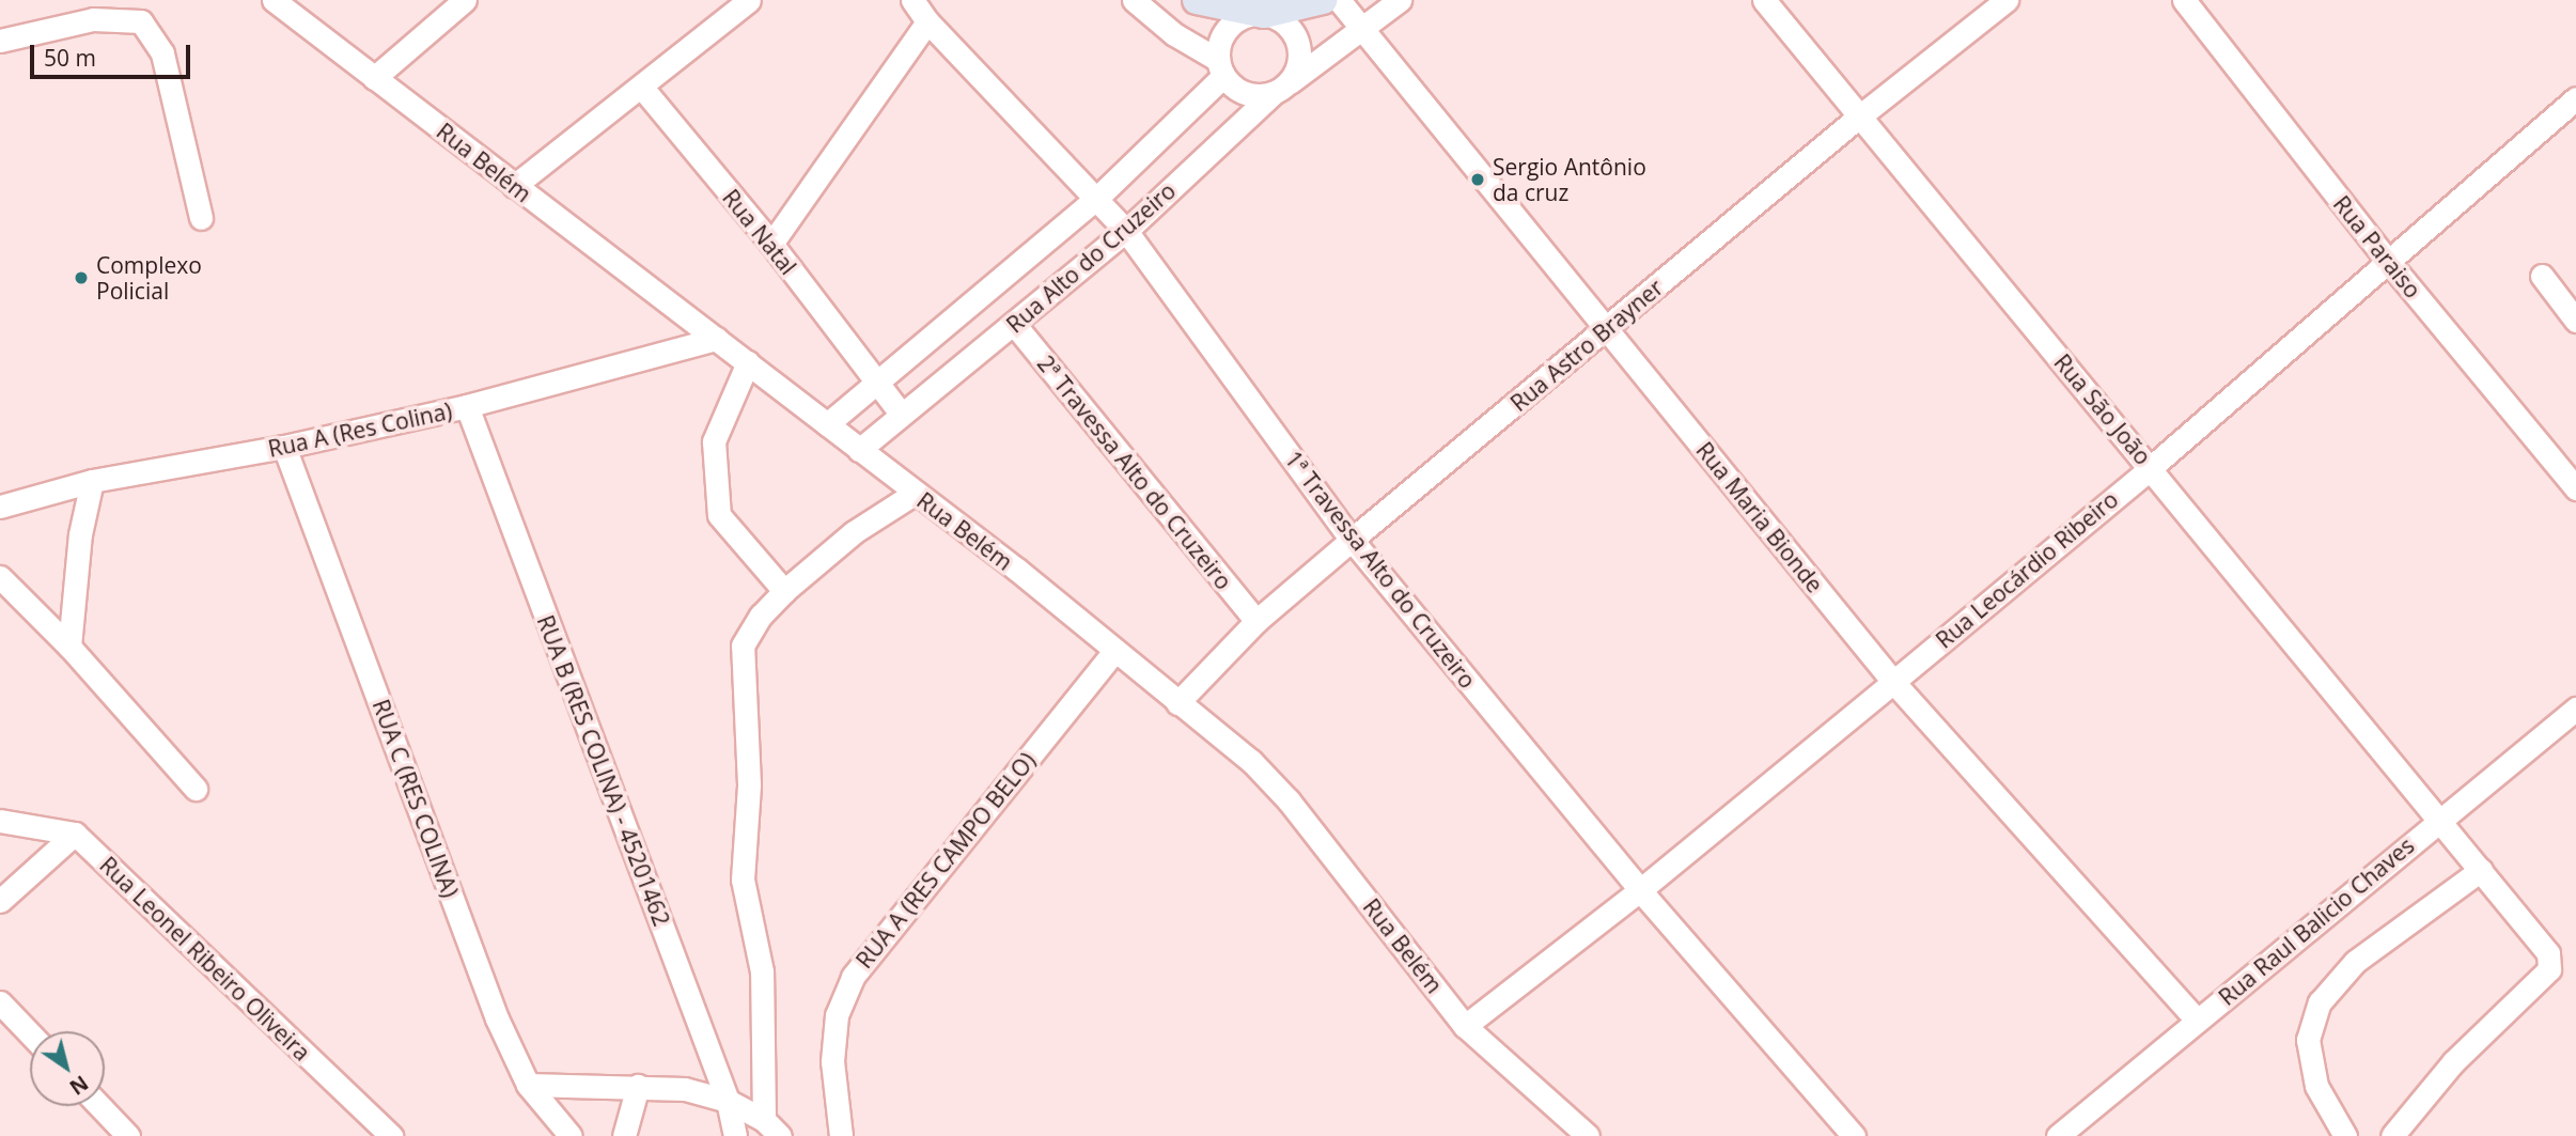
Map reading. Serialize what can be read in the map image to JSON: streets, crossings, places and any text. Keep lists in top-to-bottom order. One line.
{"streets":{"street":["Rua Belém","Rua Natal","Rua Paraiso","Rua Alto do Cruzeiro","Rua Astro Brayner","Rua São João","Rua A (Res Colina)","2ª Travessa Alto do Cruzeiro","Rua Maria Bionde","1ª Travessa Alto do Cruzeiro","Rua Leocárdio Ribeiro","RUA B (RES COLINA) - 45201462","RUA C (RES COLINA)","RUA A (RES CAMPO BELO)","Rua Raul Balicio Chaves","Rua Leonel Ribeiro Oliveira"]},"crossings":[["Rua Belém","Rua Alto do Cruzeiro"],["Rua Belém","Rua Astro Brayner"],["Rua Belém","Rua A (Res Colina)"],["Rua Belém","Rua Leocárdio Ribeiro"],["Rua Belém","RUA A (RES CAMPO BELO)"],["Rua Natal","Rua Alto do Cruzeiro"],["Rua Paraiso","Rua Leocárdio Ribeiro"],["Rua Alto do Cruzeiro","2ª Travessa Alto do Cruzeiro"],["Rua Alto do Cruzeiro","Rua Maria Bionde"],["Rua Alto do Cruzeiro","1ª Travessa Alto do Cruzeiro"],["Rua Astro Brayner","Rua São João"],["Rua Astro Brayner","2ª Travessa Alto do Cruzeiro"],["Rua Astro Brayner","Rua Maria Bionde"],["Rua Astro Brayner","1ª Travessa Alto do Cruzeiro"],["Rua São João","Rua Leocárdio Ribeiro"],["Rua São João","Rua Raul Balicio Chaves"],["Rua A (Res Colina)","RUA B (RES COLINA) - 45201462"],["Rua A (Res Colina)","RUA C (RES COLINA)"],["Rua Maria Bionde","Rua Leocárdio Ribeiro"],["Rua Maria Bionde","Rua Raul Balicio Chaves"],["1ª Travessa Alto do Cruzeiro","Rua Leocárdio Ribeiro"]],"places":["Sergio Antônio da cruz","Complexo Policial"],"scale_bar":"50 m","north":"bottom right"}
